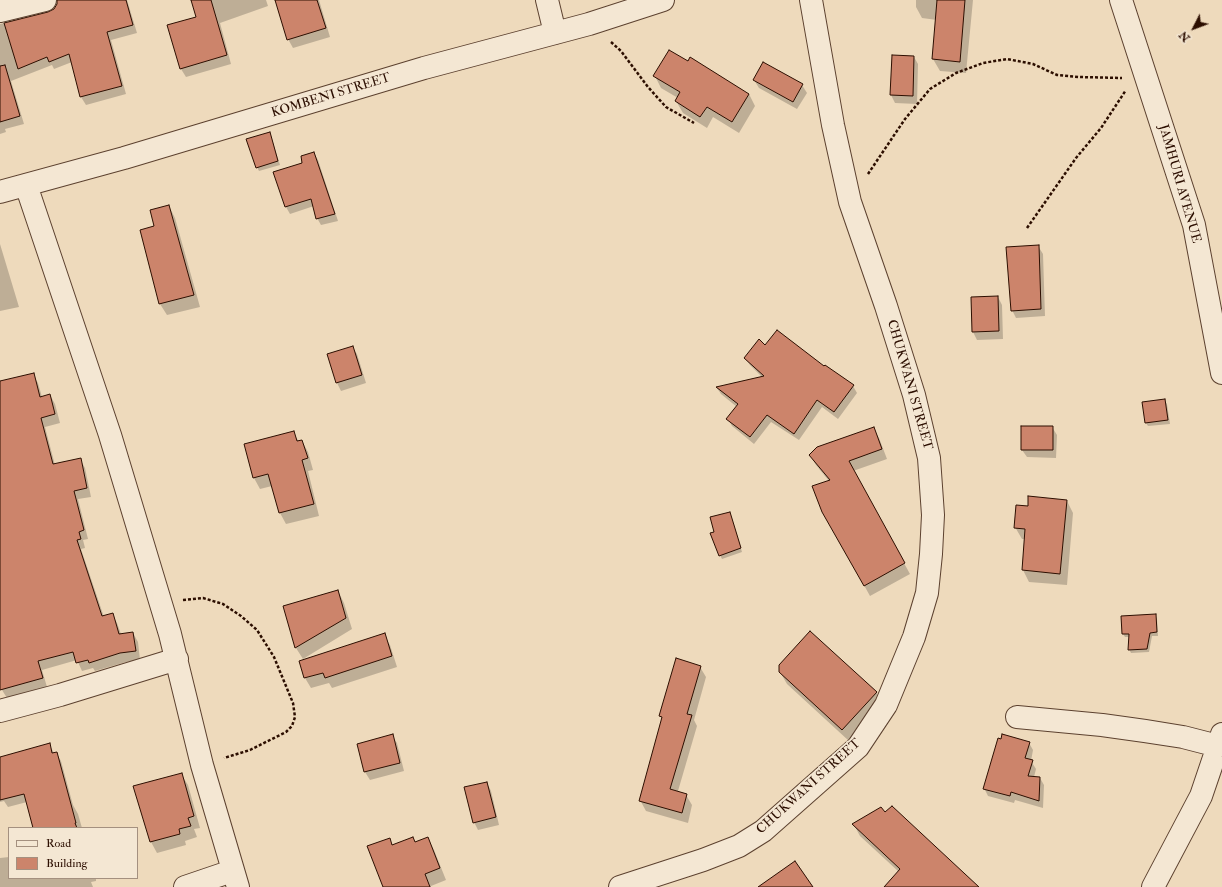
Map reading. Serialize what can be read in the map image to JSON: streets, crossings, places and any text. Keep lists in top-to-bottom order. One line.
{"streets":{"street":["KOMBENI STREET","JAMHURI AVENUE","CHUKWANI STREET"]},"legend":["Road","Building"],"north":"bottom left"}
